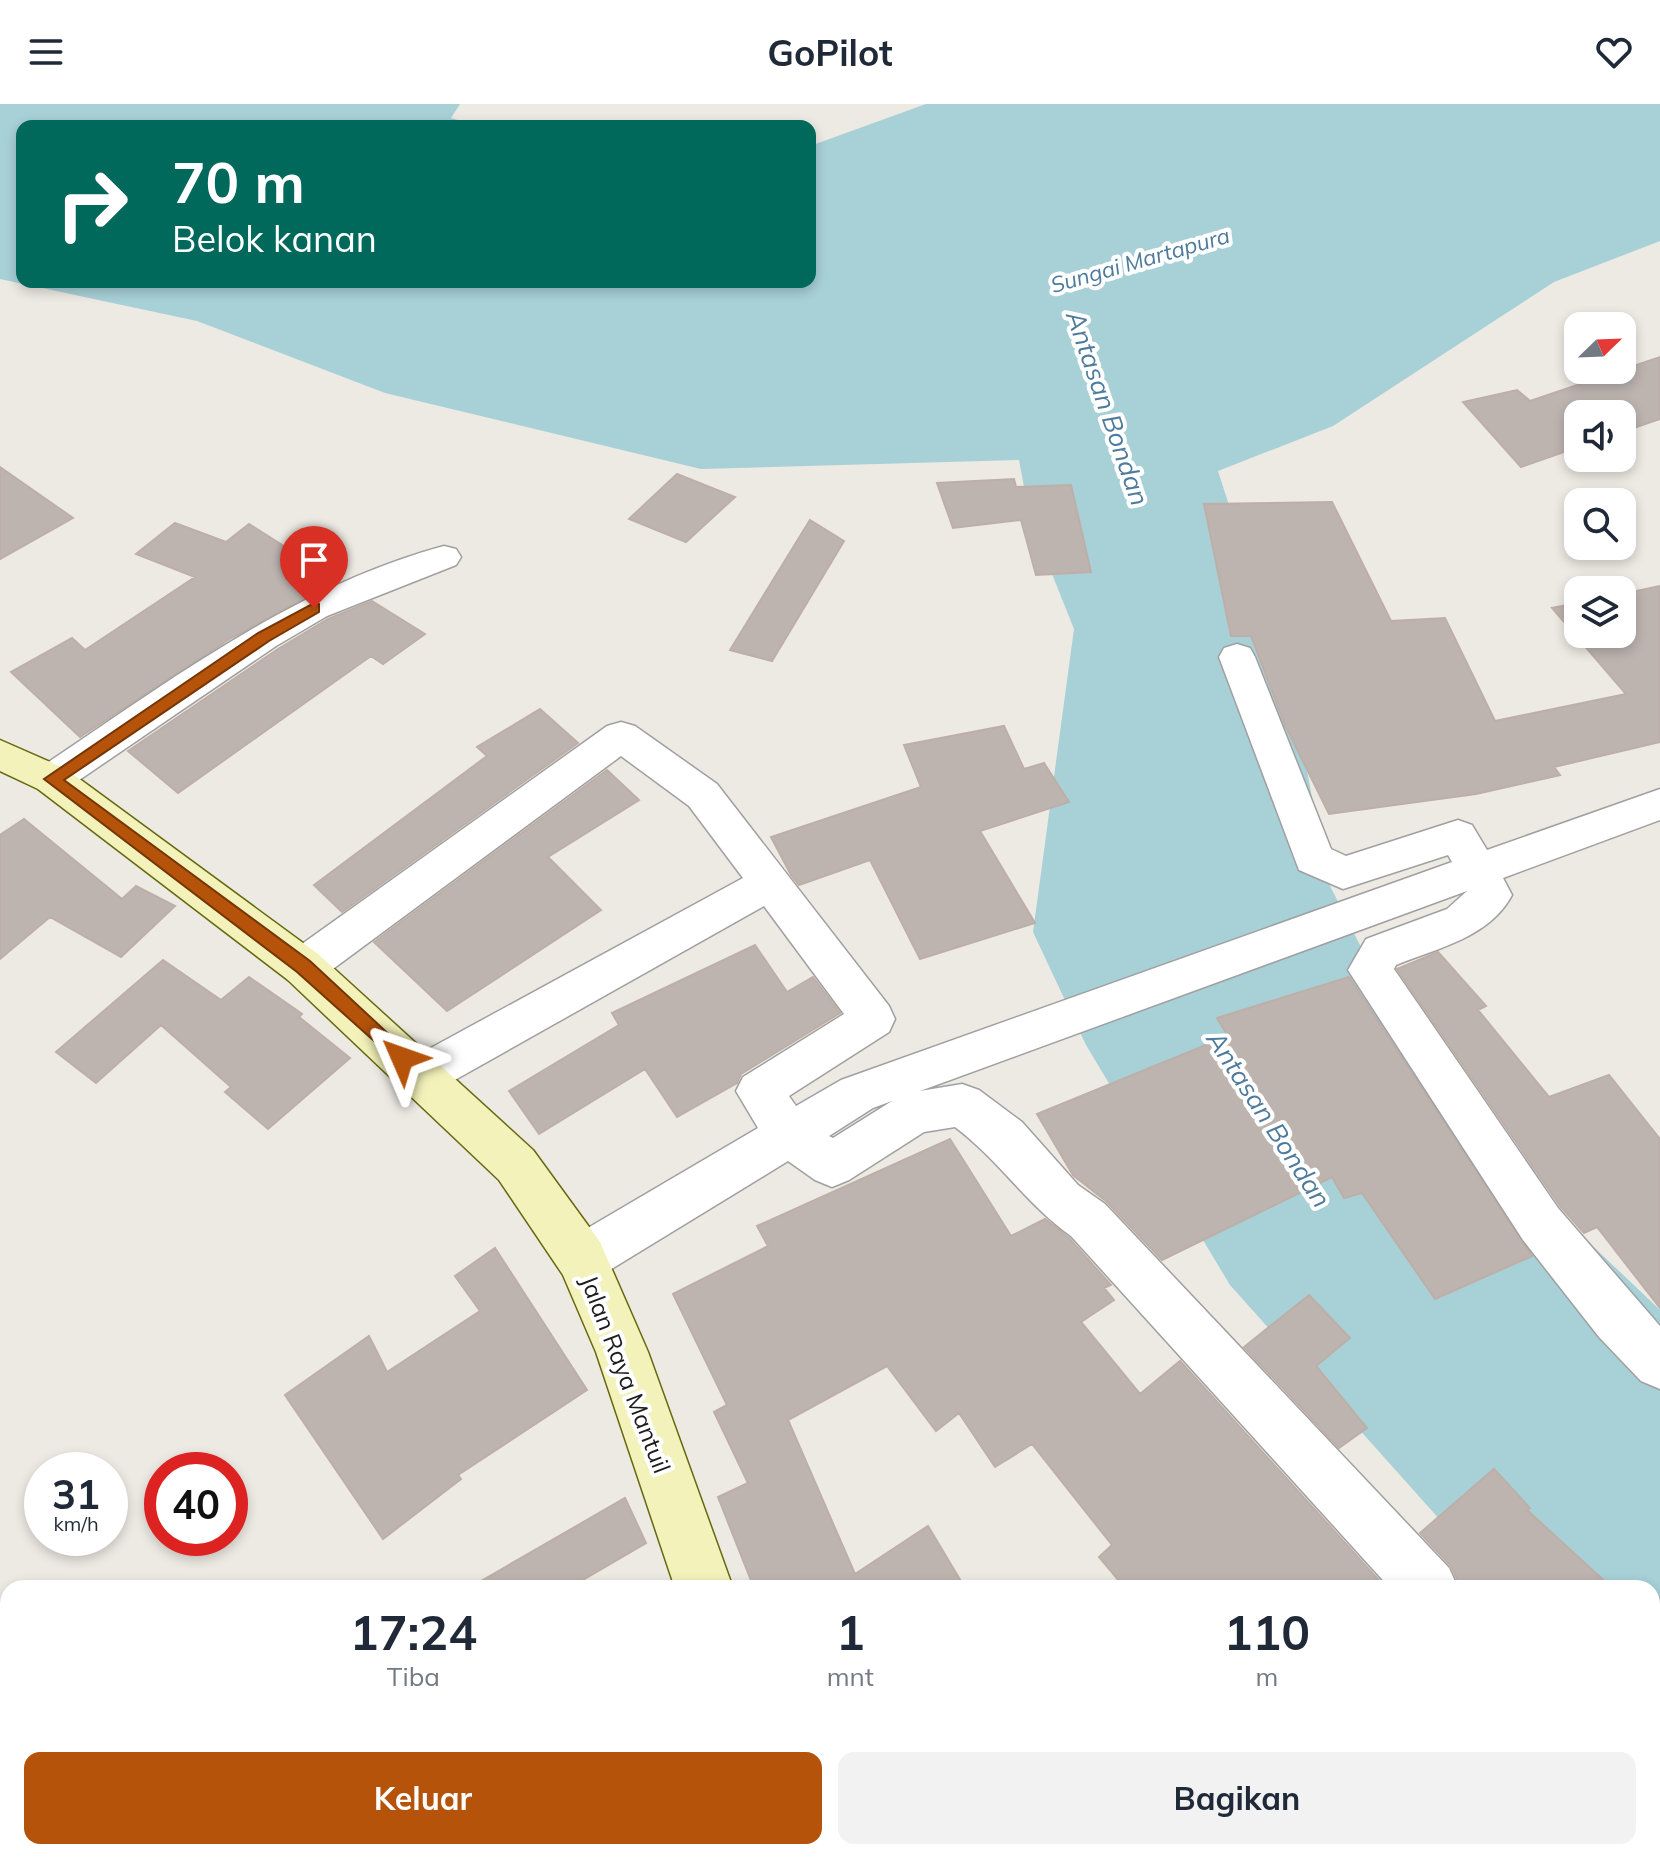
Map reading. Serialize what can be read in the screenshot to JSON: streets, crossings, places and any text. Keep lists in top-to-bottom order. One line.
{"streets":{"street":["Jalan Raya Mantuil"]},"water":["Sungai Martapura","Antasan Bondan"],"north":"top right","page":{"header":"GoPilot","turn":["70 m","Belok kanan"],"speed":"31 km/h","limit":"40","eta":["17:24","Tiba","1","mnt","110","m"],"buttons":["Keluar","Bagikan"]}}
